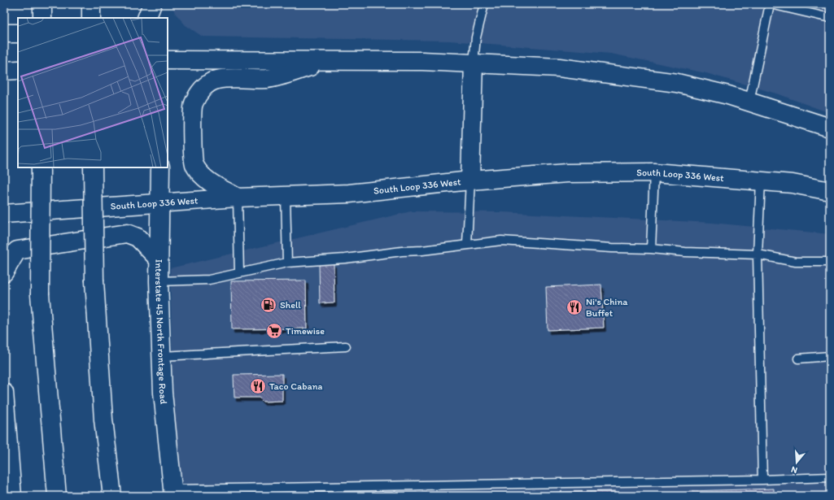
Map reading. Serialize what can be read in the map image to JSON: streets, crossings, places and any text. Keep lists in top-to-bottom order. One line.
{"streets":{"main road":["South Loop 336 West","Interstate 45 North Frontage Road"]},"crossings":[["South Loop 336 West","Interstate 45 North Frontage Road"]],"places":{"fuel station":["Shell"],"restaurant":["Ni's China Buffet","Taco Cabana"],"supermarket":["Timewise"]},"north":"bottom"}
